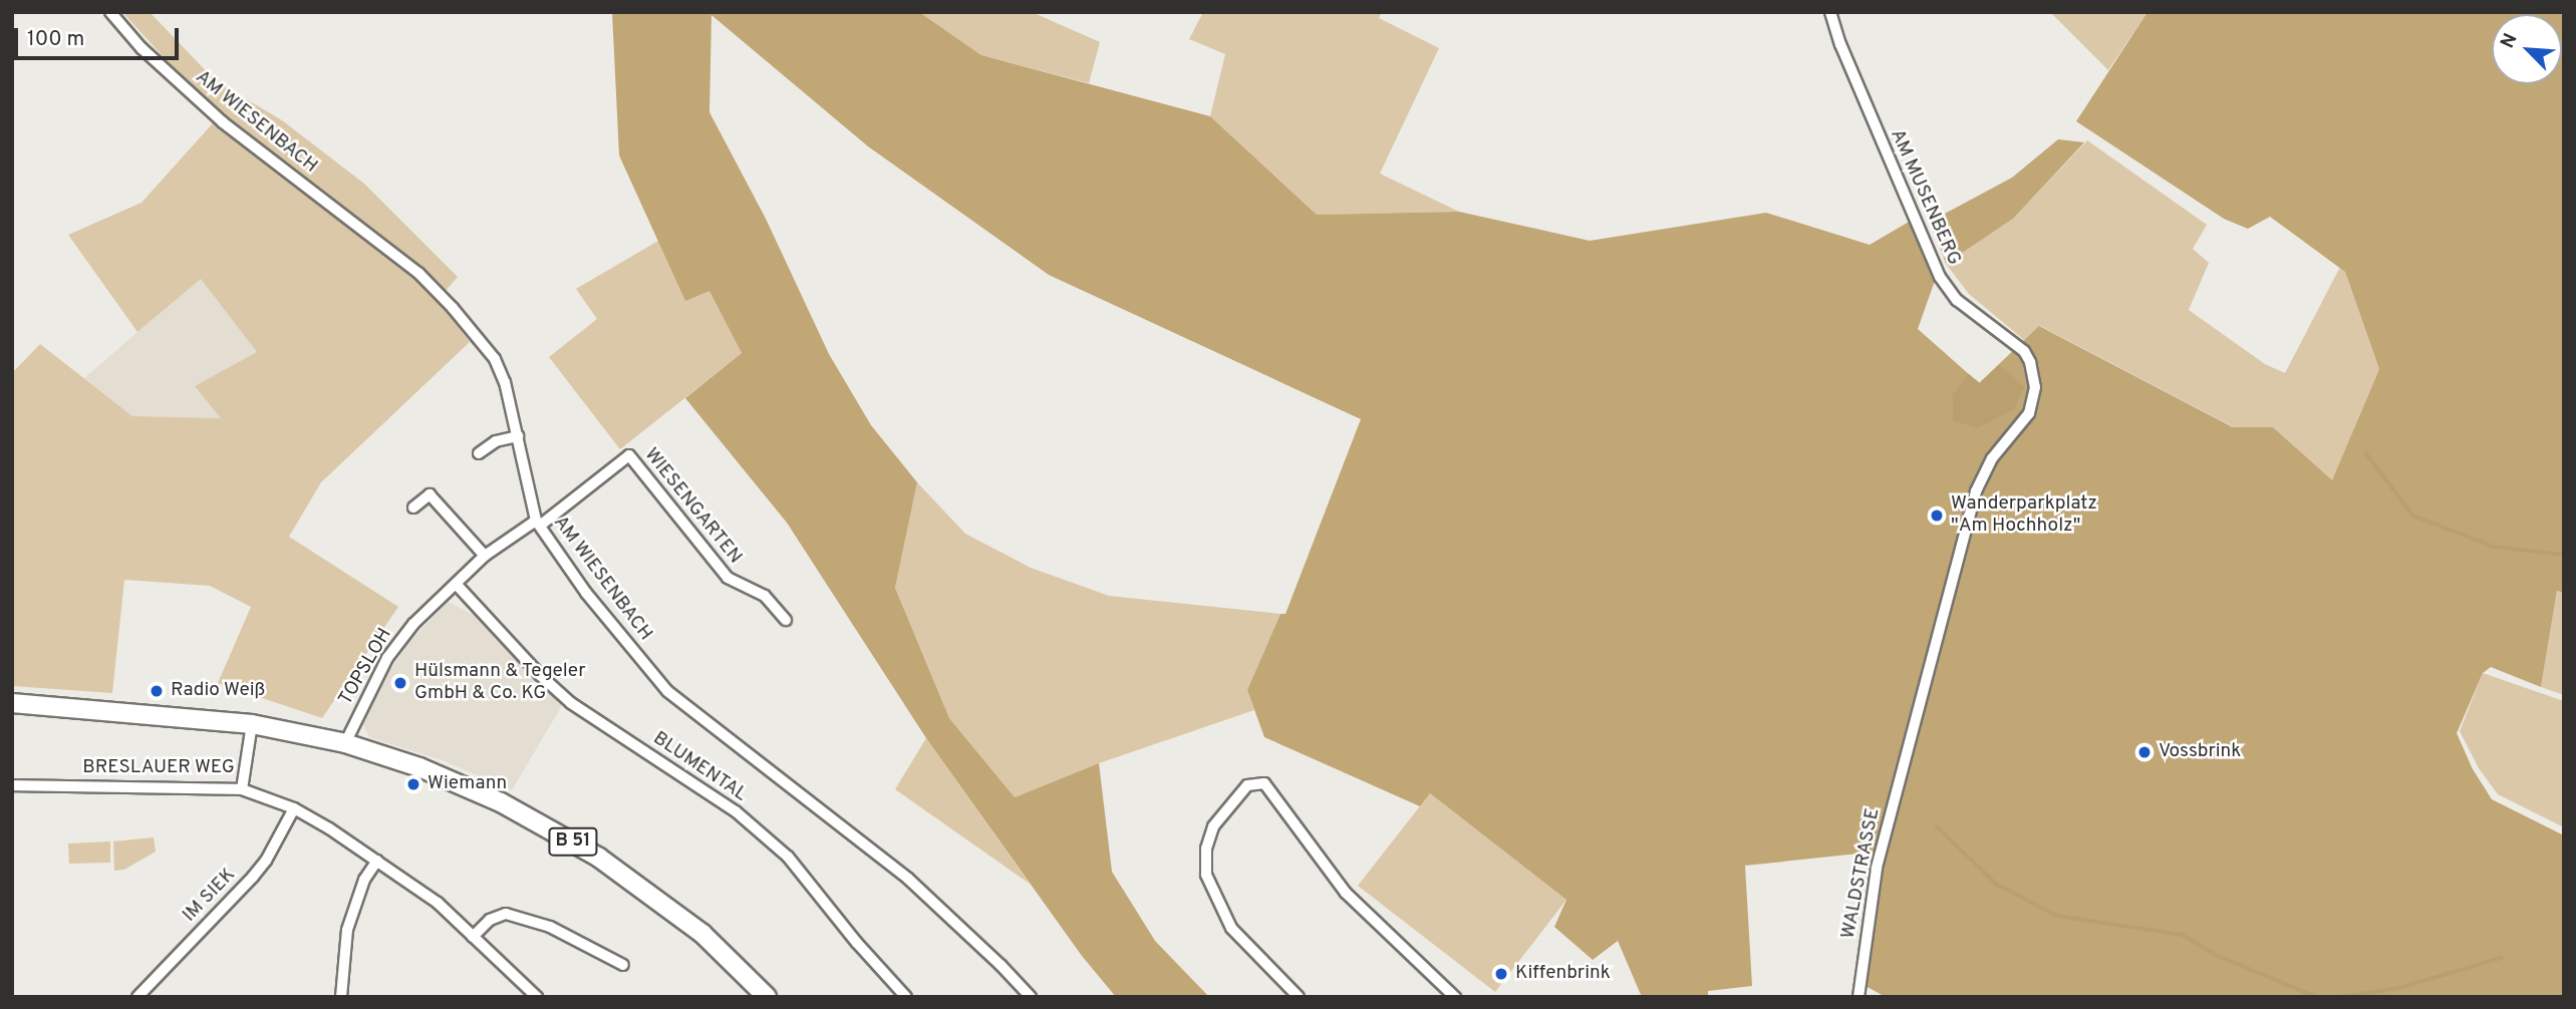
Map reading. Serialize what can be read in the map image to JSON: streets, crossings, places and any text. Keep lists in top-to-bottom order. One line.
{"streets":{"main road":["B 51"],"street":["AM WIESENBACH","AM MUSENBERG","WIESENGARTEN","TOPSLOH","BLUMENTAL","BRESLAUER WEG","WALDSTRASSE","IM SIEK"]},"crossings":[["AM WIESENBACH","WIESENGARTEN"],["AM WIESENBACH","TOPSLOH"],["AM MUSENBERG","WALDSTRASSE"],["WIESENGARTEN","TOPSLOH"],["TOPSLOH","BLUMENTAL"],["TOPSLOH","B 51"],["BRESLAUER WEG","B 51"]],"places":["Wanderparkplatz \"Am Hochholz\"","Hülsmann & Tegeler GmbH & Co. KG","Radio Weiß","Vossbrink","Wiemann","Kiffenbrink"],"scale_bar":"100 m","north":"top left"}
